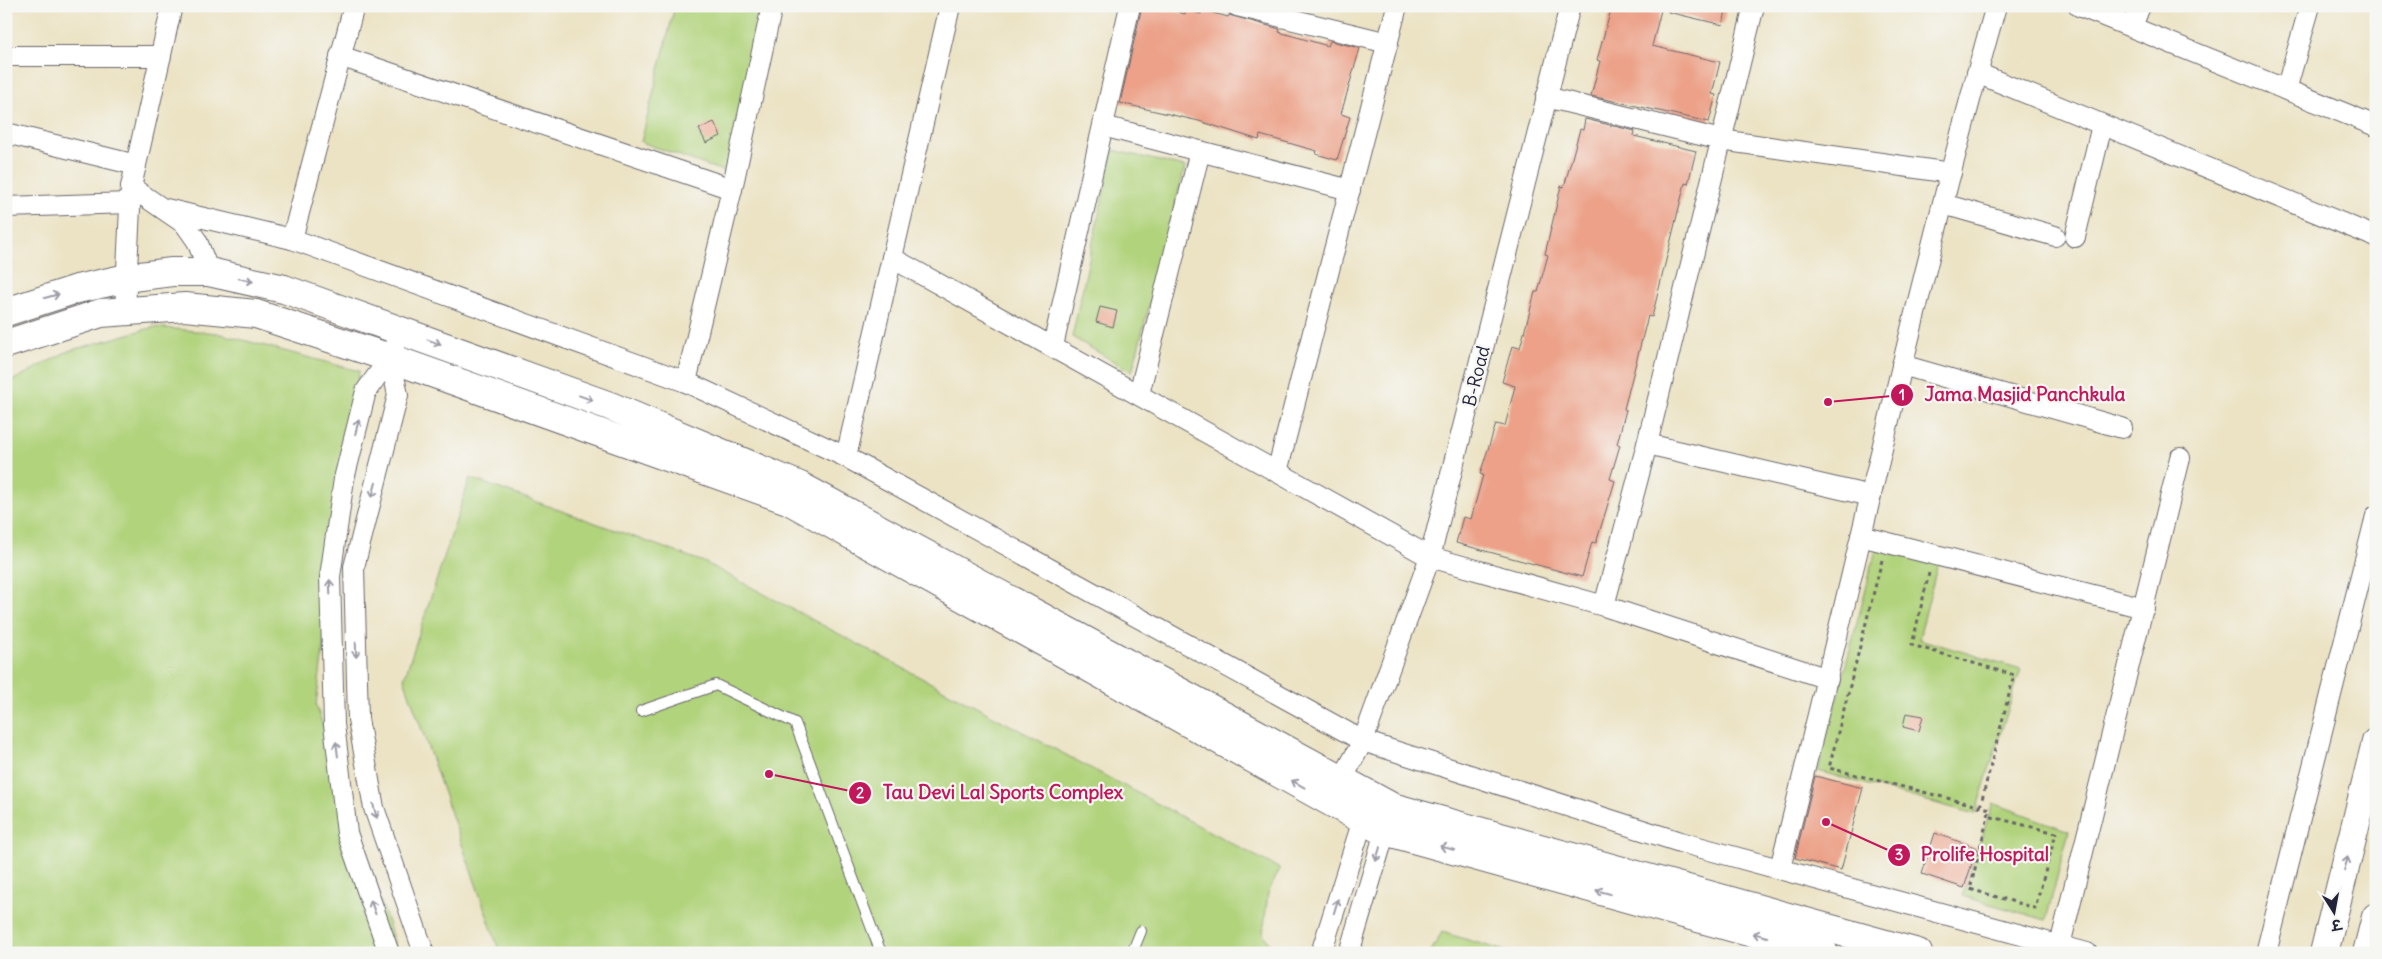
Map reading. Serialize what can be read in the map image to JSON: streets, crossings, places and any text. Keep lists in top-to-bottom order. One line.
{"streets":{"street":["B-Road"]},"places":["Jama Masjid Panchkula","Tau Devi Lal Sports Complex","Prolife Hospital"],"north":"bottom"}
